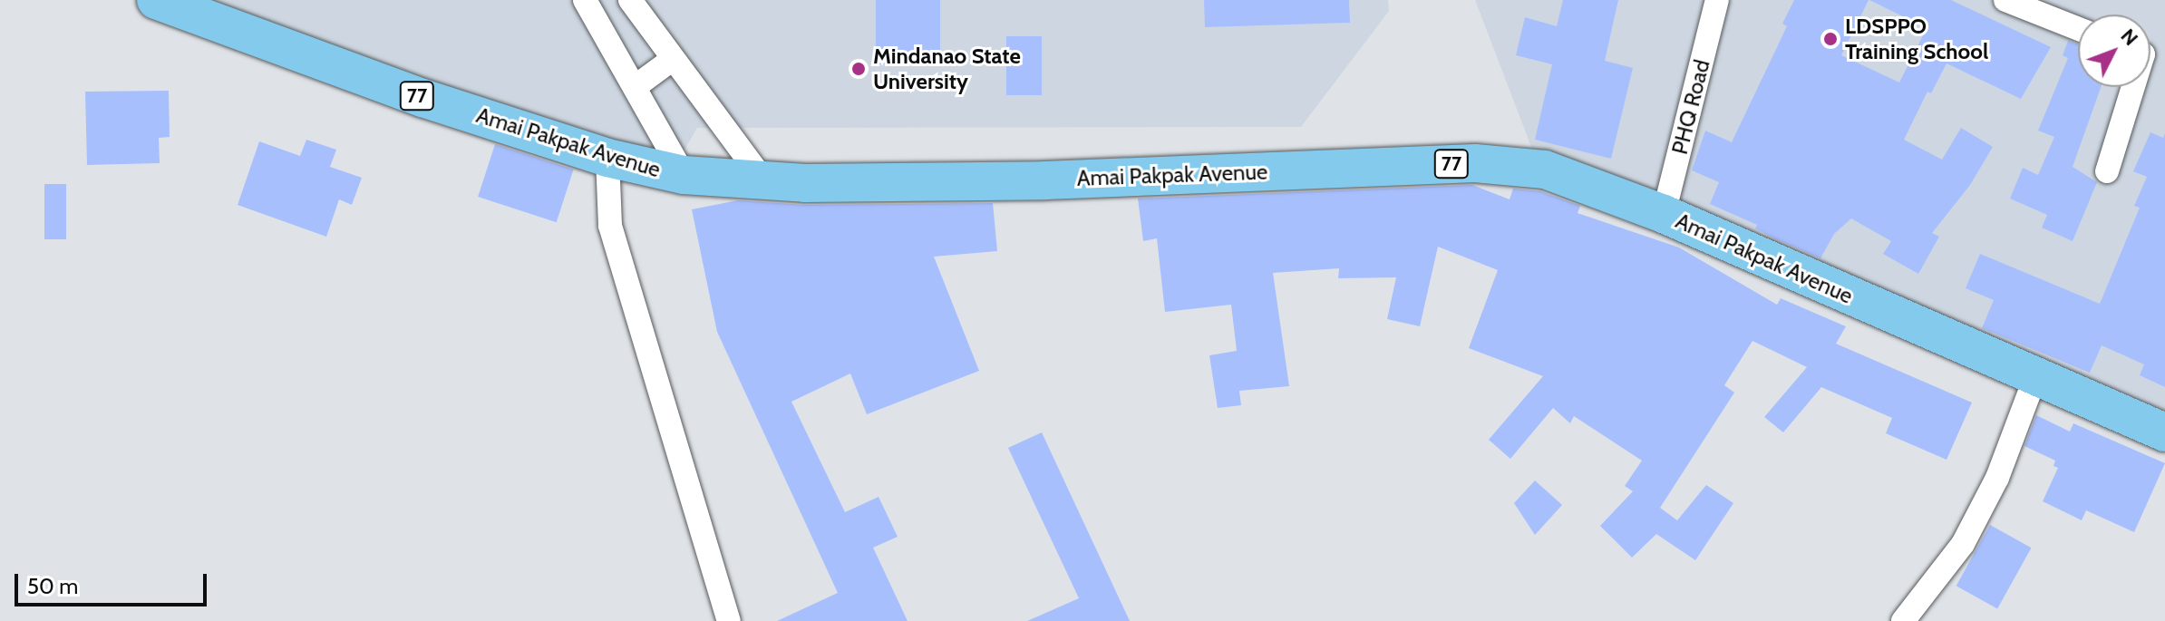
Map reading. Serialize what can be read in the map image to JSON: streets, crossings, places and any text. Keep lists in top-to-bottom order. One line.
{"streets":{"highway":["77","Amai Pakpak Avenue"],"street":["PHQ Road"]},"crossings":[["PHQ Road","Amai Pakpak Avenue"]],"places":["LDSPPO Training School","Mindanao State University"],"scale_bar":"50 m","north":"top right"}
